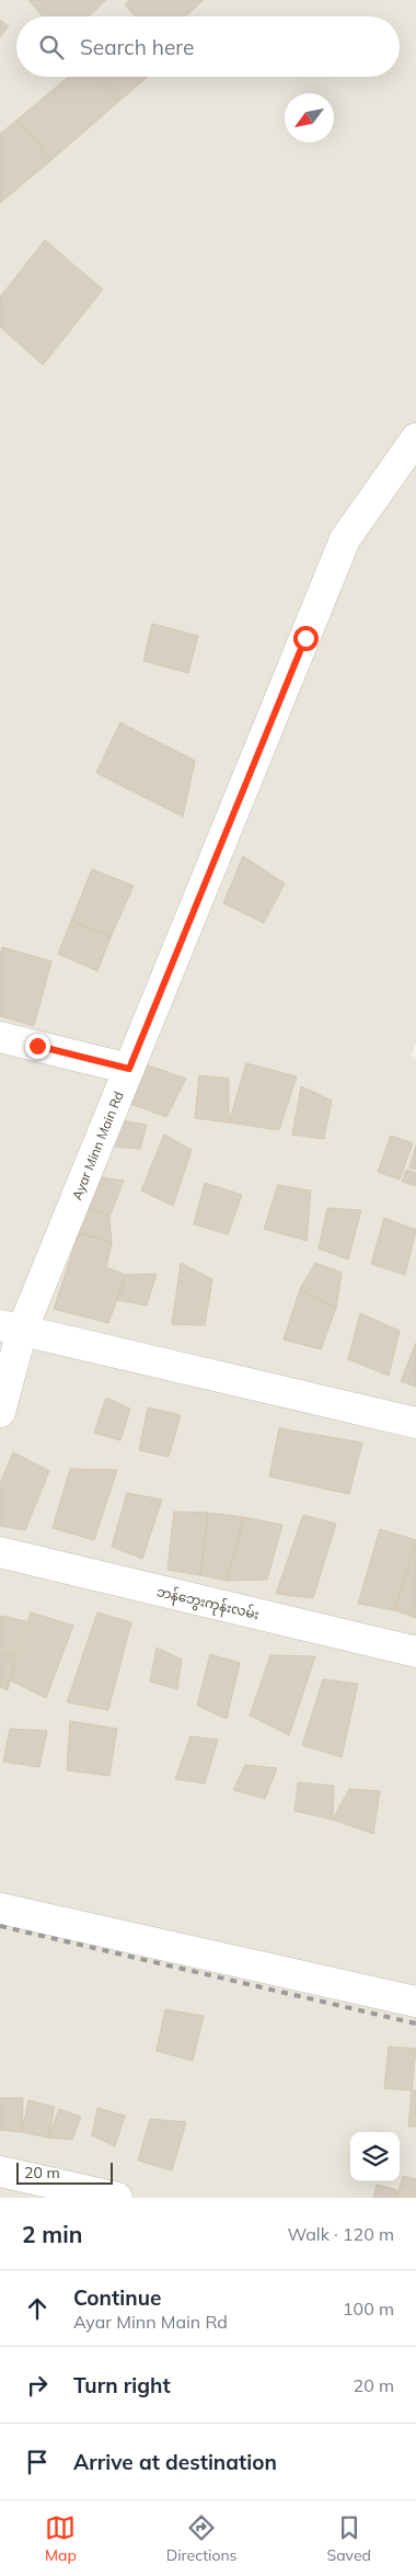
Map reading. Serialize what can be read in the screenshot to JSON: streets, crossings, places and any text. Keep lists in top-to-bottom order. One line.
{"streets":{"street":["Ayar Minn Main Rd","ဘန်ဘွေးကုန်းလမ်း"]},"scale_bar":"20 m","north":"bottom left","page":{"search":"Search here","scale":"20 m","heading":["2 min","Walk · 120 m"],"list":[["Continue","Ayar Minn Main Rd","100 m"],["Turn right","20 m"],"Arrive at destination"],"nav":["Map","Directions","Saved"]}}
